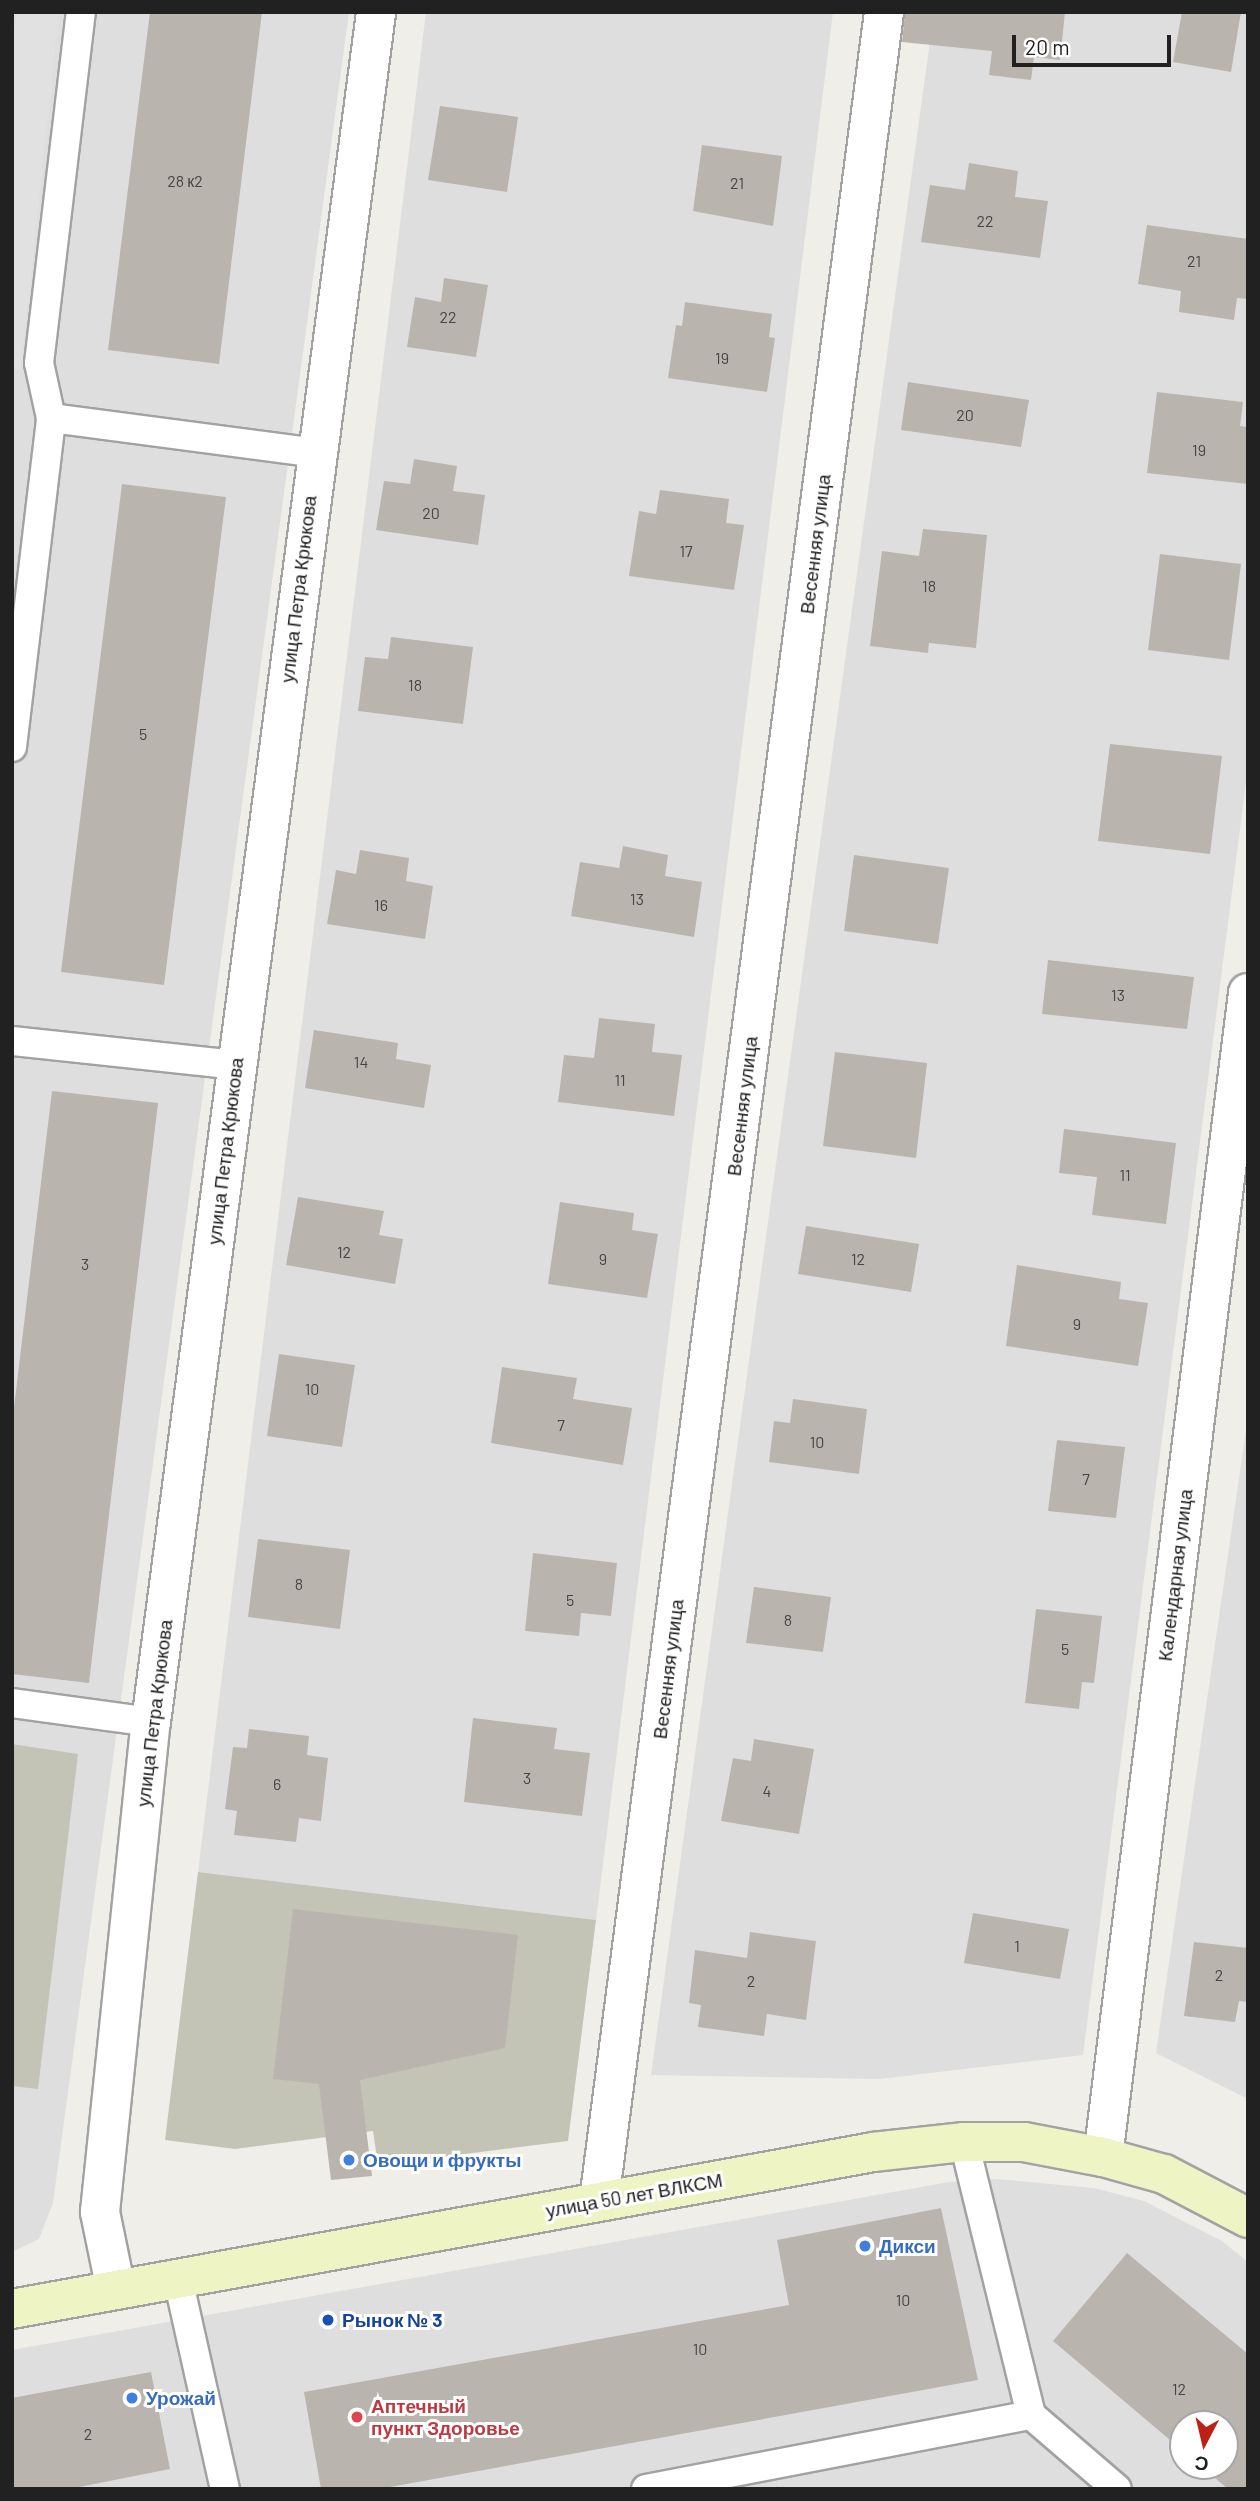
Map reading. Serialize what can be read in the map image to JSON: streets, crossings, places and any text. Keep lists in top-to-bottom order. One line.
{"streets":{"main road":["улица 50 лет ВЛКСМ"],"street":["Весенняя улица","улица Петра Крюкова","Календарная улица"]},"crossings":[["Весенняя улица","улица 50 лет ВЛКСМ"],["улица Петра Крюкова","улица 50 лет ВЛКСМ"],["Календарная улица","улица 50 лет ВЛКСМ"]],"places":["Овощи и фрукты","Дикси","Рынок № 3","Урожай","Аптечный пункт Здоровье"],"house_numbers":["28 к2","21","22","21","22","19","20","19","20","17","18","18","5","13","16","13","14","11","11","12","9","12","3","9","10","7","10","7","8","5","8","5","3","6","4","1","2","2","10","10","12","2"],"scale_bar":"20 m","north":"bottom"}
